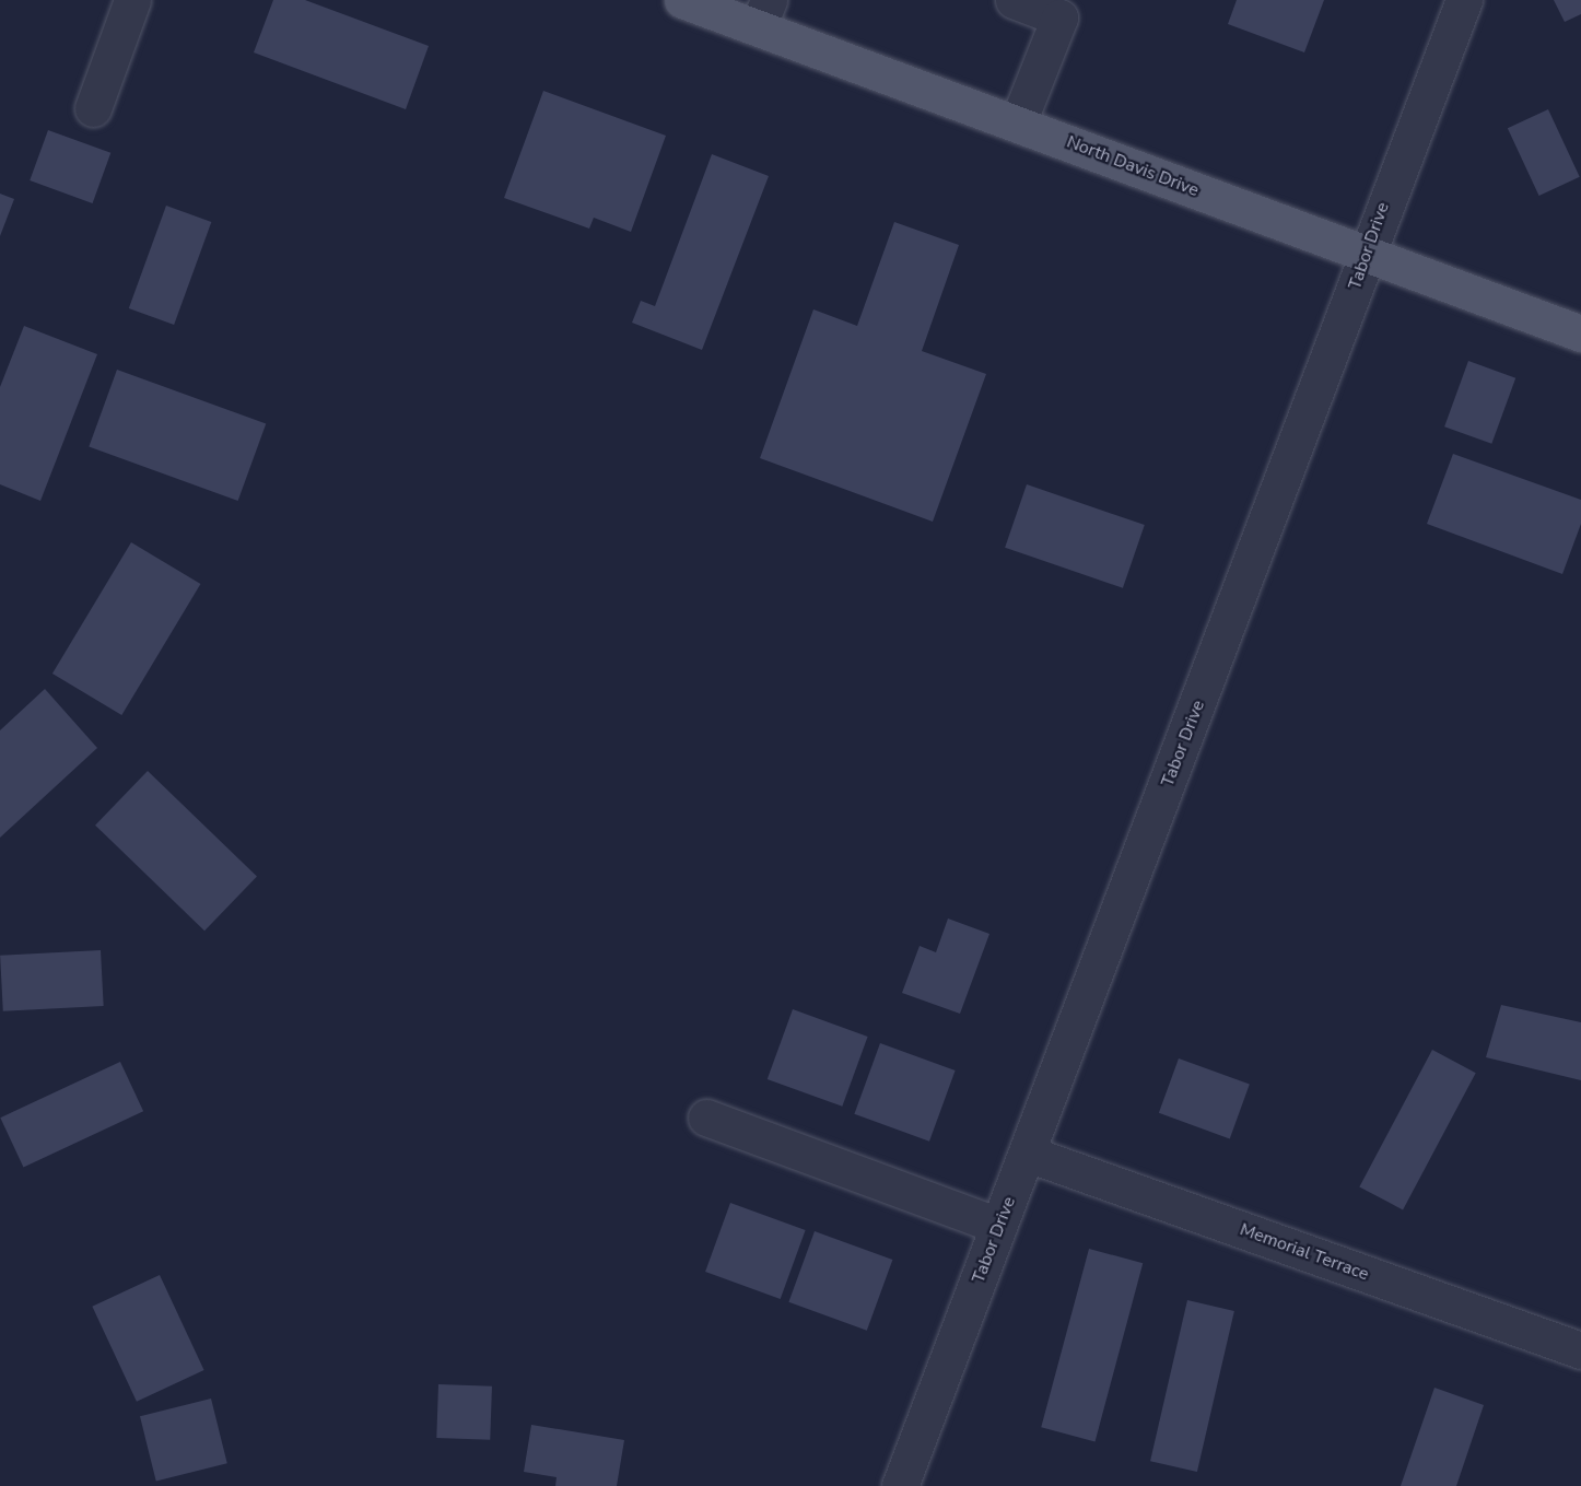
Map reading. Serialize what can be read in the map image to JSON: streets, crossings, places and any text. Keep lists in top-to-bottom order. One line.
{"streets":{"main road":["North Davis Drive"],"street":["Tabor Drive","Memorial Terrace"]},"crossings":[["North Davis Drive","Tabor Drive"],["Tabor Drive","Memorial Terrace"]]}
